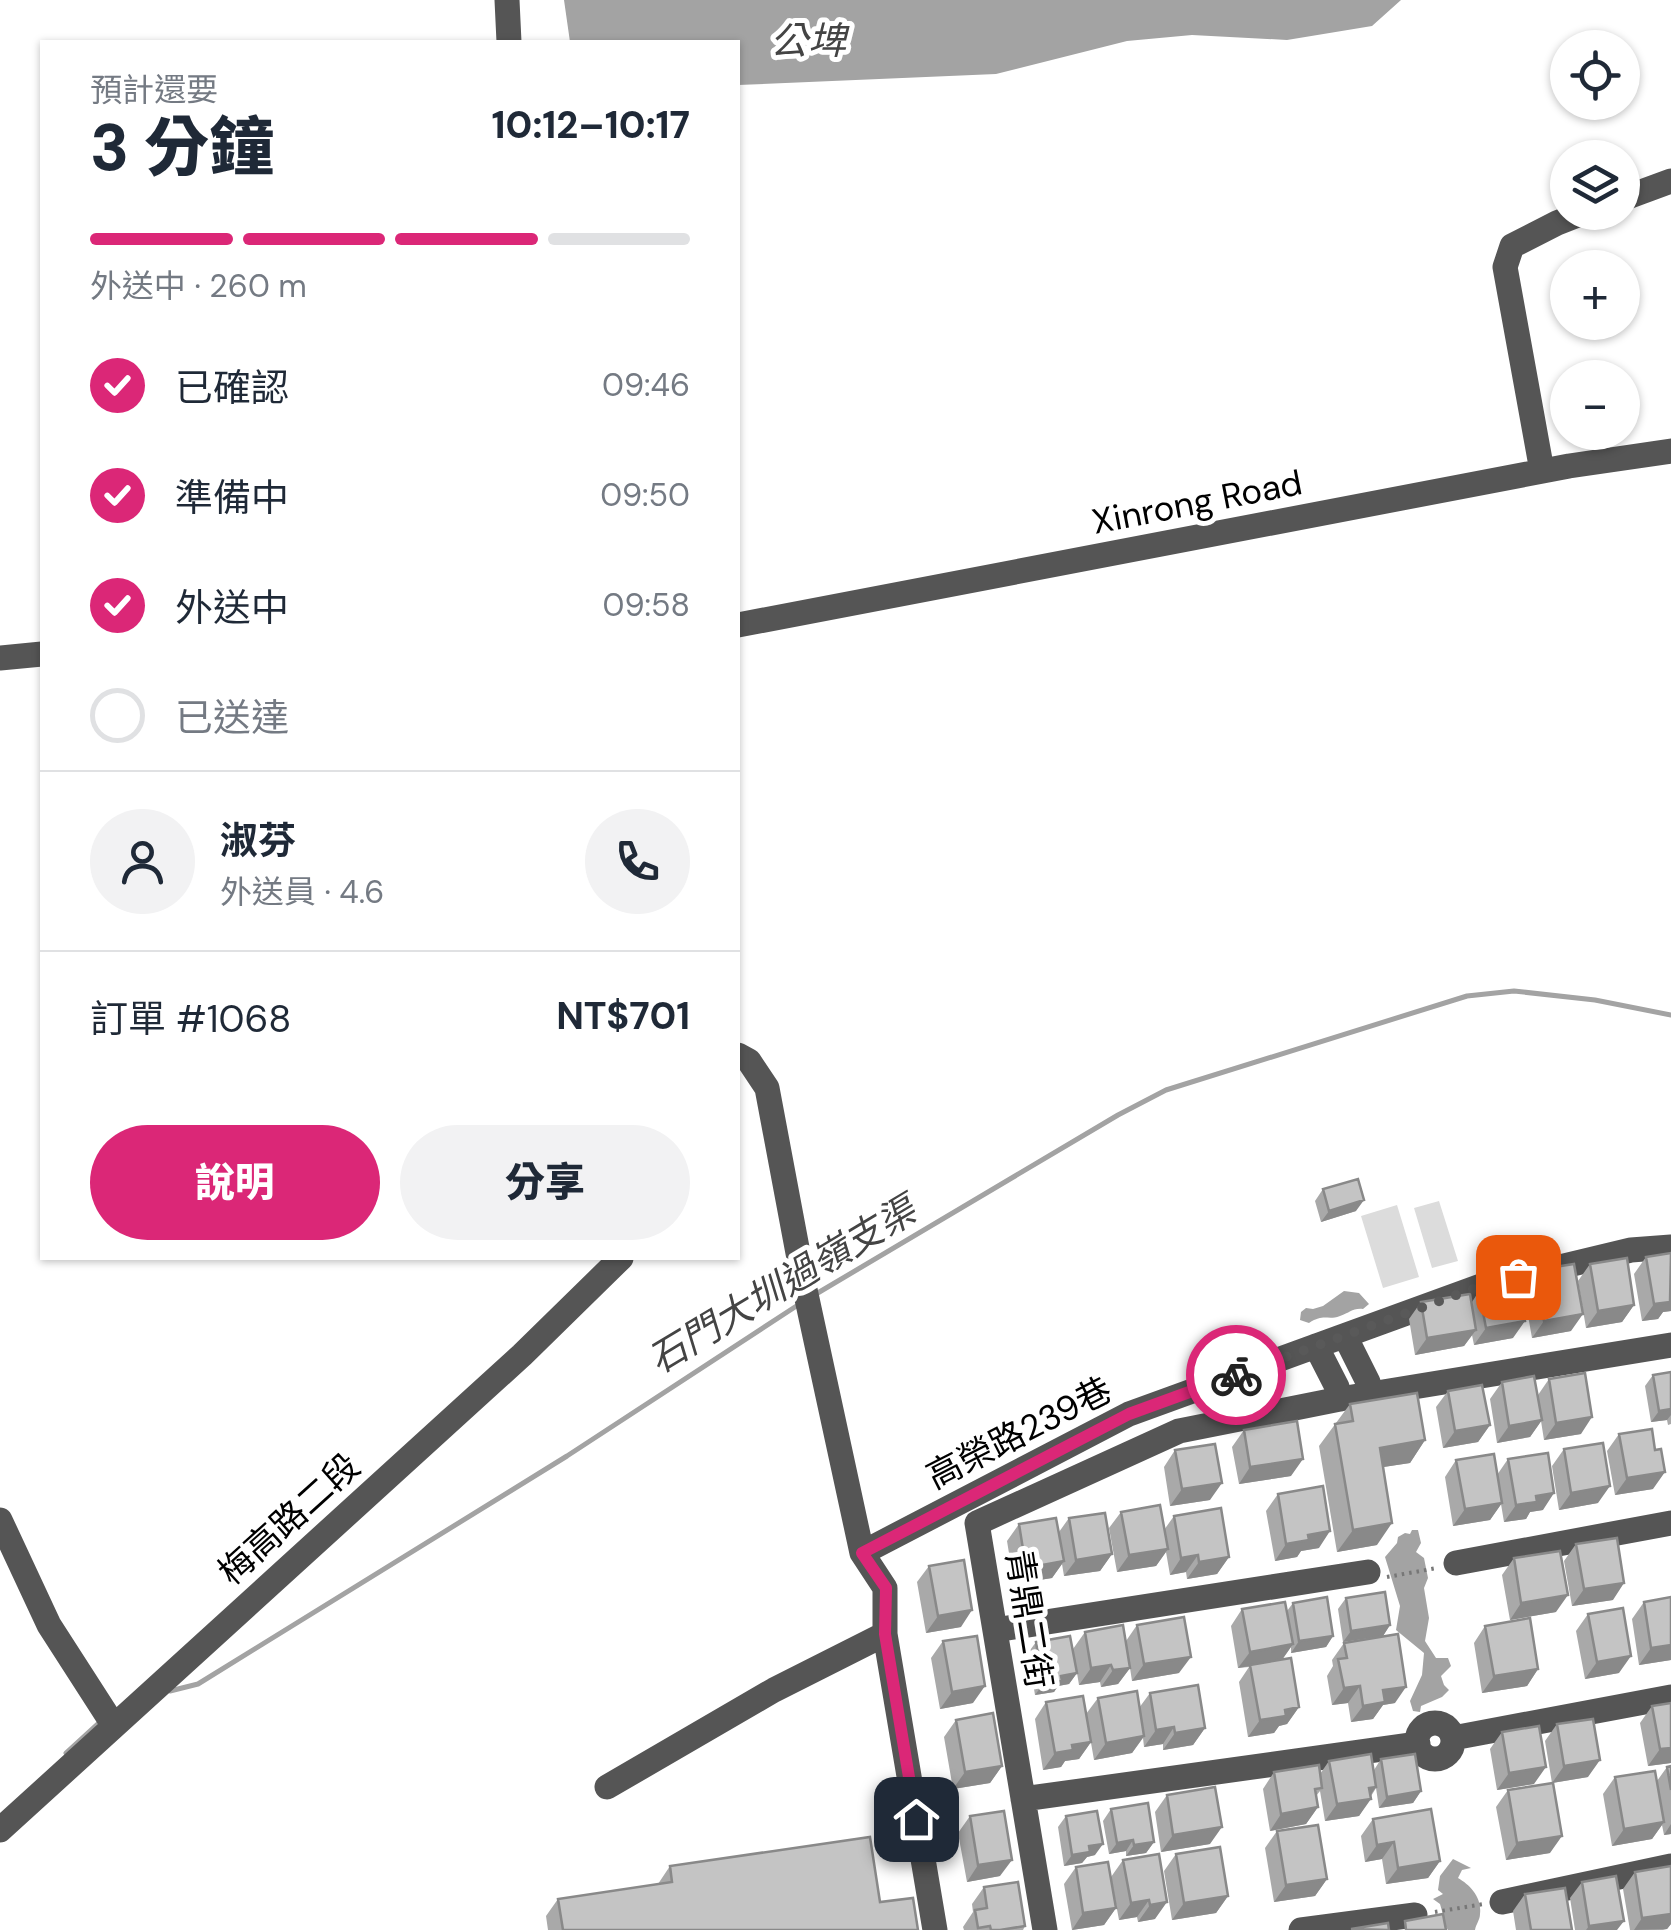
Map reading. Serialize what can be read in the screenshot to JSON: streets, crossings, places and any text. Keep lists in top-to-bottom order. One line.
{"streets":{"street":["Xinrong Road","高榮路239巷","梅高路二段","青鼎二街"]},"water":["公埤","石門大圳過嶺支渠"],"page":{"map_buttons":["+","−"],"heading":["3 分鐘","預計還要","10:12–10:17"],"panel":["淑芬","外送員 · 4.6","訂單 #1068","NT$701"],"bar":"外送中 · 260 m","list":[["已確認","09:46"],["準備中","09:50"],["外送中","09:58"],"已送達"],"buttons":["說明","分享"]}}
